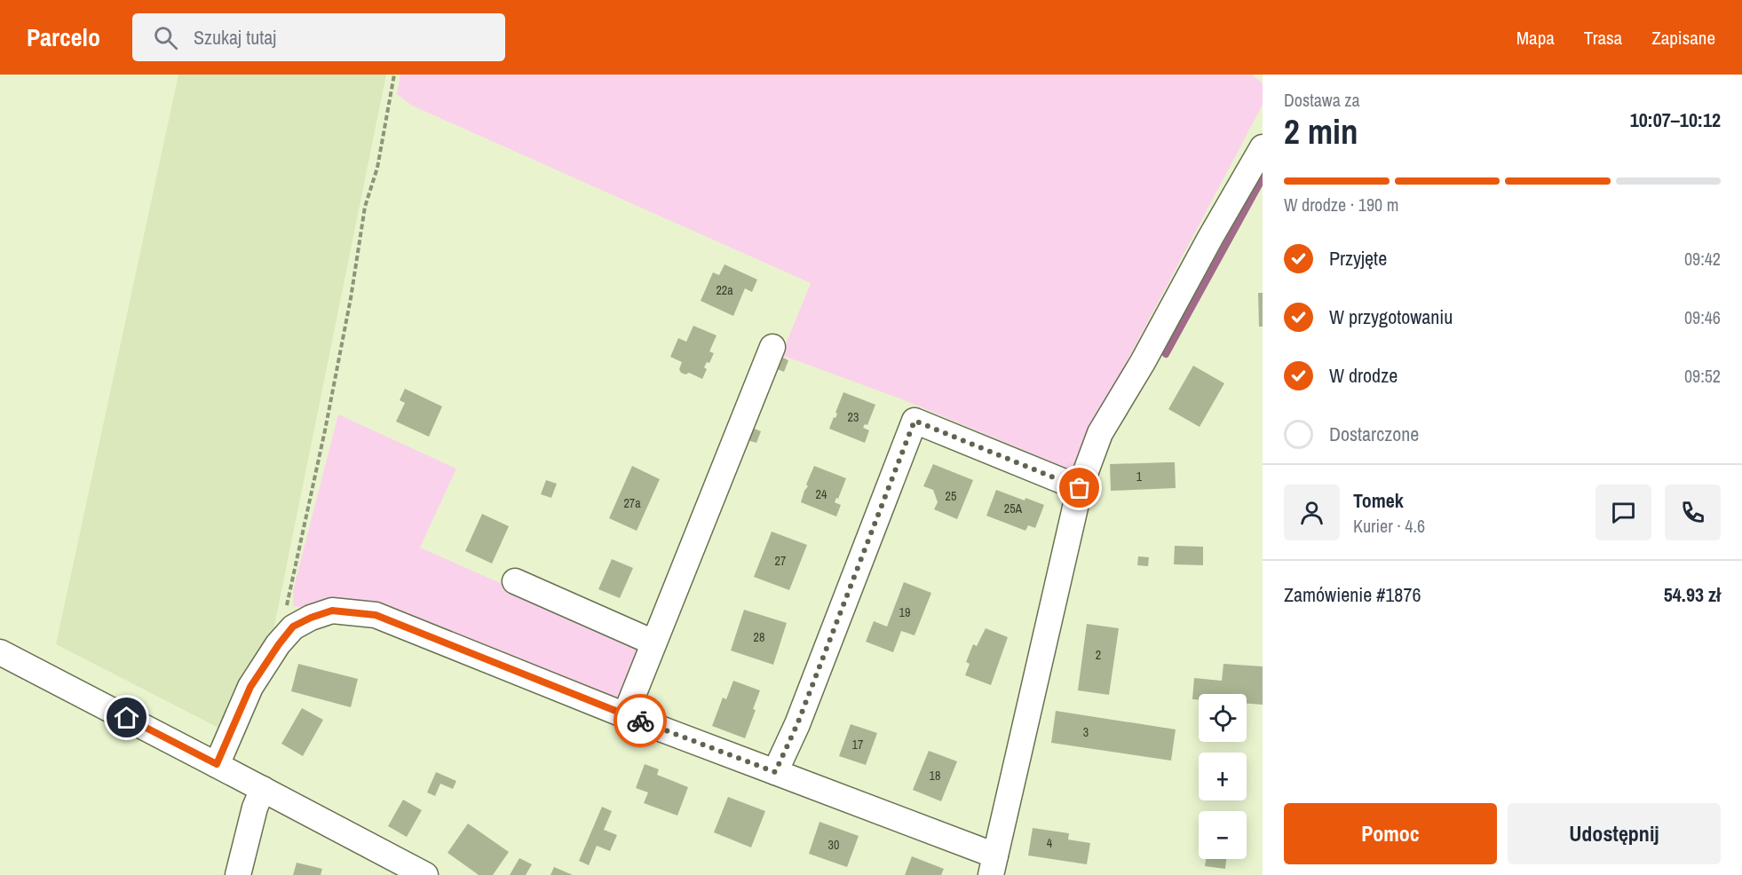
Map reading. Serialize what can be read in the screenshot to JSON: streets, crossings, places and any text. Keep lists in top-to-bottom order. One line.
{"house_numbers":["22a","23","1","24","25","27a","25A","27","19","28","2","3","17","18","4","30"],"page":{"header":"Parcelo","search":"Szukaj tutaj","nav":["Mapa","Trasa","Zapisane"],"heading":["2 min","Dostawa za","10:07–10:12"],"panel":["Tomek","Kurier · 4.6","Zamówienie #1876","54.93 zł"],"bar":"W drodze · 190 m","list":[["Przyjęte","09:42"],["W przygotowaniu","09:46"],["W drodze","09:52"],"Dostarczone"],"map_buttons":["+","−"],"buttons":["Pomoc","Udostępnij"]}}
